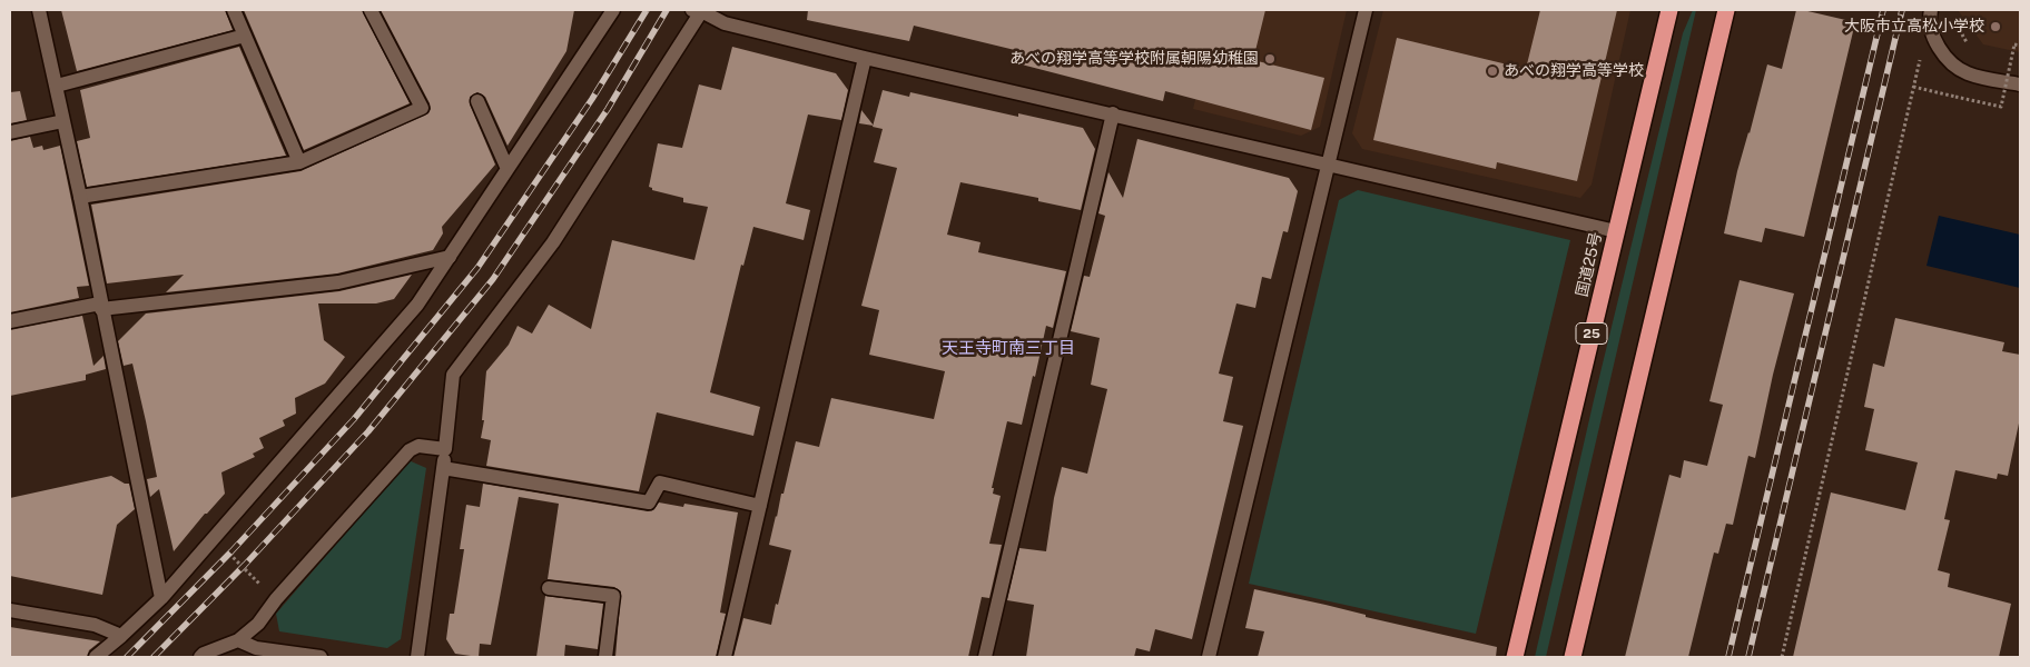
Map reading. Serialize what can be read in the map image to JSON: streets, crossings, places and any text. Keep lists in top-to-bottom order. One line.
{"streets":{"highway":["国道25号","25"]},"districts":["天王寺町南三丁目"],"places":["大阪市立高松小学校","あべの翔学高等学校附属朝陽幼稚園","あべの翔学高等学校"]}
